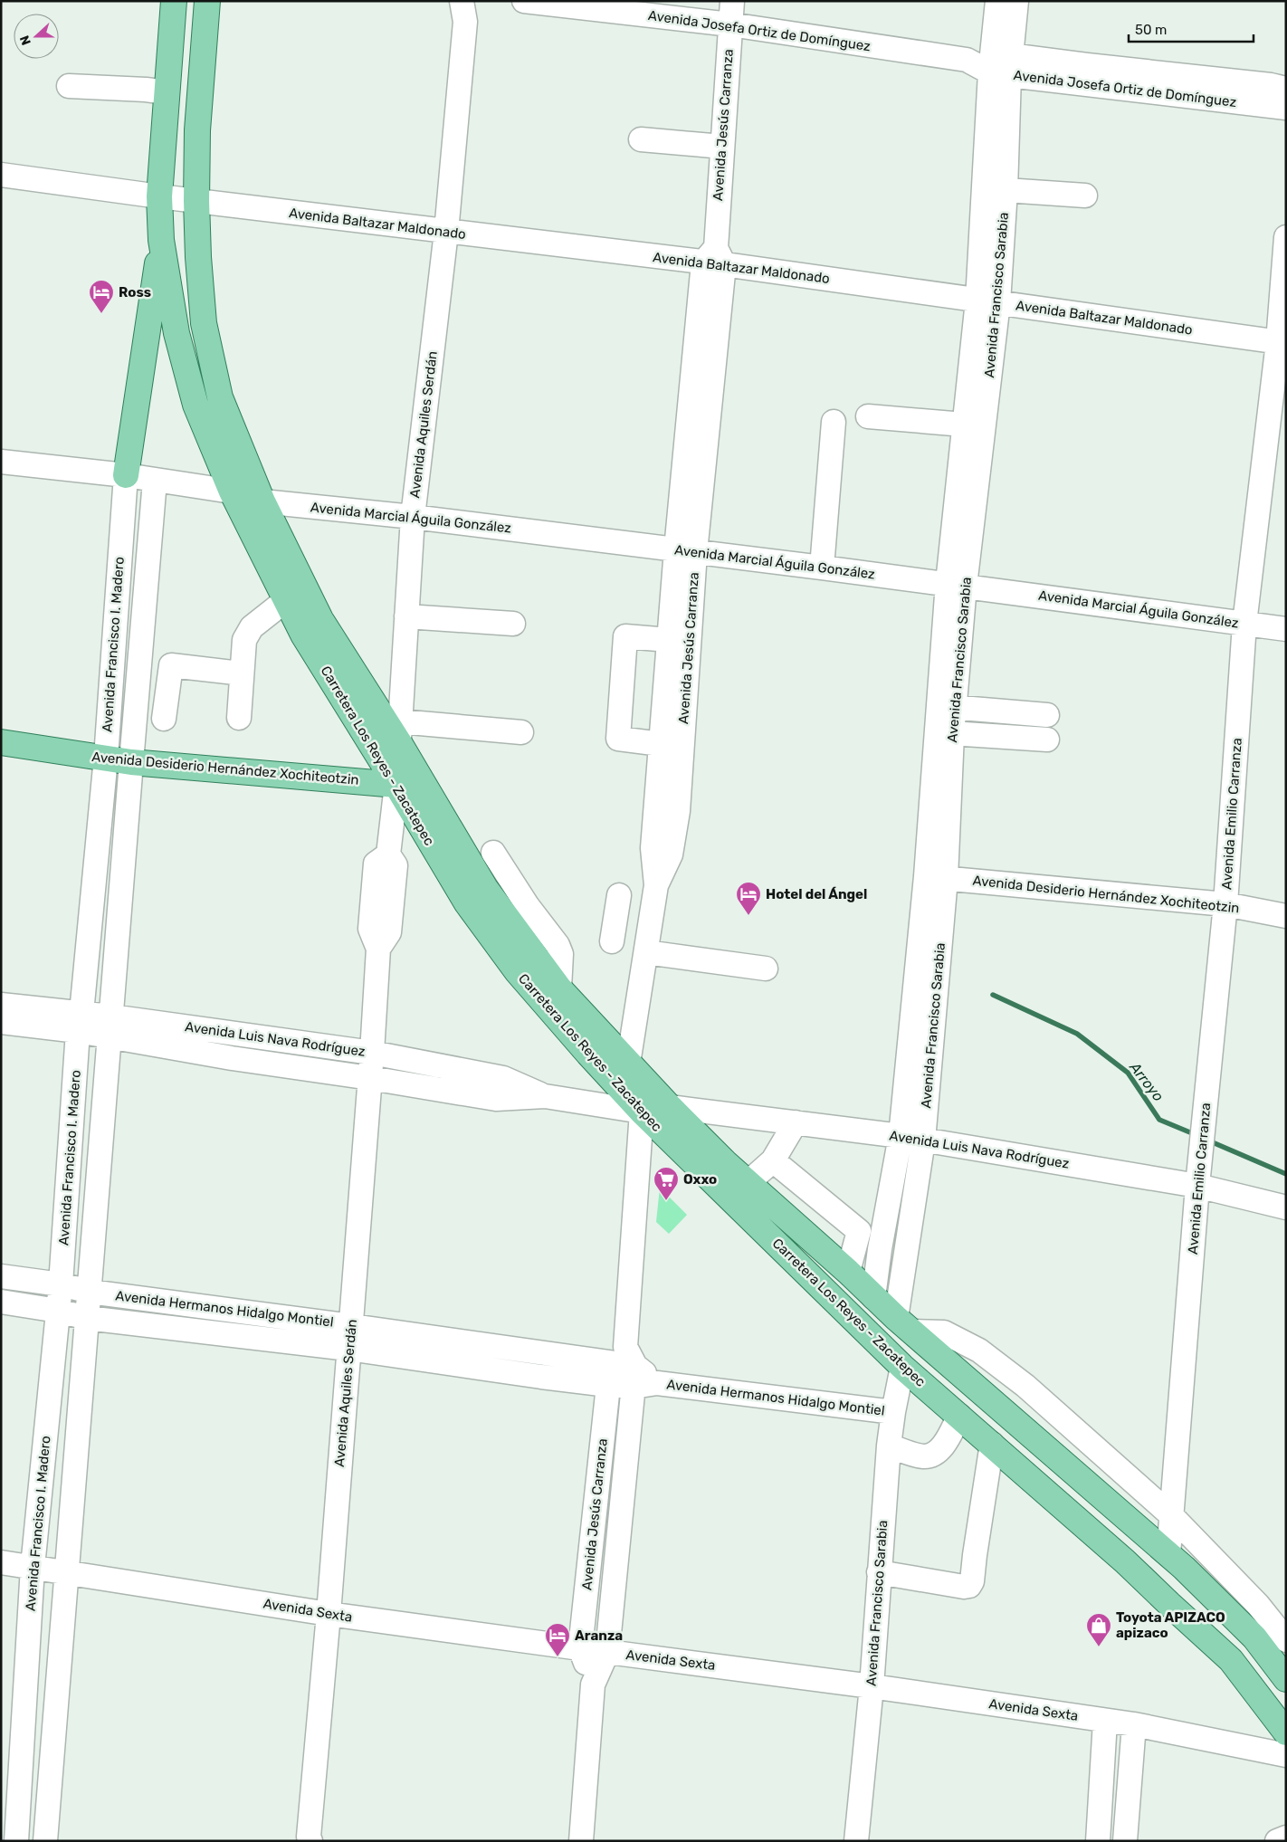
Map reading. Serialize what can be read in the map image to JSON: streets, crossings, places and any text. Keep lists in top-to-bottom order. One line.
{"streets":{"main road":["Carretera Los Reyes - Zacatepec","Avenida Desiderio Hernández Xochiteotzin"],"street":["Avenida Josefa Ortiz de Domínguez","Avenida Jesús Carranza","Avenida Baltazar Maldonado","Avenida Francisco Sarabia","Avenida Aquiles Serdán","Avenida Marcial Águila González","Avenida Francisco I. Madero","Avenida Emilio Carranza","Avenida Luis Nava Rodríguez","Avenida Hermanos Hidalgo Montiel","Avenida Sexta"]},"crossings":[["Avenida Josefa Ortiz de Domínguez","Avenida Jesús Carranza"],["Avenida Josefa Ortiz de Domínguez","Avenida Francisco Sarabia"],["Avenida Jesús Carranza","Avenida Baltazar Maldonado"],["Avenida Jesús Carranza","Avenida Marcial Águila González"],["Avenida Jesús Carranza","Carretera Los Reyes - Zacatepec"],["Avenida Jesús Carranza","Avenida Luis Nava Rodríguez"],["Avenida Jesús Carranza","Avenida Hermanos Hidalgo Montiel"],["Avenida Jesús Carranza","Avenida Sexta"],["Avenida Baltazar Maldonado","Avenida Francisco Sarabia"],["Avenida Baltazar Maldonado","Avenida Aquiles Serdán"],["Avenida Baltazar Maldonado","Carretera Los Reyes - Zacatepec"],["Avenida Baltazar Maldonado","Avenida Emilio Carranza"],["Avenida Francisco Sarabia","Avenida Marcial Águila González"],["Avenida Francisco Sarabia","Carretera Los Reyes - Zacatepec"],["Avenida Francisco Sarabia","Avenida Desiderio Hernández Xochiteotzin"],["Avenida Francisco Sarabia","Avenida Luis Nava Rodríguez"],["Avenida Francisco Sarabia","Avenida Hermanos Hidalgo Montiel"],["Avenida Francisco Sarabia","Avenida Sexta"],["Avenida Aquiles Serdán","Avenida Marcial Águila González"],["Avenida Aquiles Serdán","Carretera Los Reyes - Zacatepec"],["Avenida Aquiles Serdán","Avenida Desiderio Hernández Xochiteotzin"],["Avenida Aquiles Serdán","Avenida Luis Nava Rodríguez"],["Avenida Aquiles Serdán","Avenida Hermanos Hidalgo Montiel"],["Avenida Aquiles Serdán","Avenida Sexta"],["Avenida Marcial Águila González","Carretera Los Reyes - Zacatepec"],["Avenida Marcial Águila González","Avenida Emilio Carranza"],["Avenida Francisco I. Madero","Avenida Desiderio Hernández Xochiteotzin"],["Avenida Francisco I. Madero","Avenida Luis Nava Rodríguez"],["Avenida Francisco I. Madero","Avenida Hermanos Hidalgo Montiel"],["Avenida Francisco I. Madero","Avenida Sexta"],["Carretera Los Reyes - Zacatepec","Avenida Desiderio Hernández Xochiteotzin"],["Carretera Los Reyes - Zacatepec","Avenida Emilio Carranza"],["Carretera Los Reyes - Zacatepec","Avenida Luis Nava Rodríguez"],["Avenida Desiderio Hernández Xochiteotzin","Avenida Emilio Carranza"],["Avenida Emilio Carranza","Avenida Luis Nava Rodríguez"]],"water":["Arroyo"],"places":{"hotel":["Ross","Hotel del Ángel","Aranza"],"supermarket":["Oxxo"],"shop":["Toyota APIZACO apizaco"]},"scale_bar":"50 m","north":"left"}
